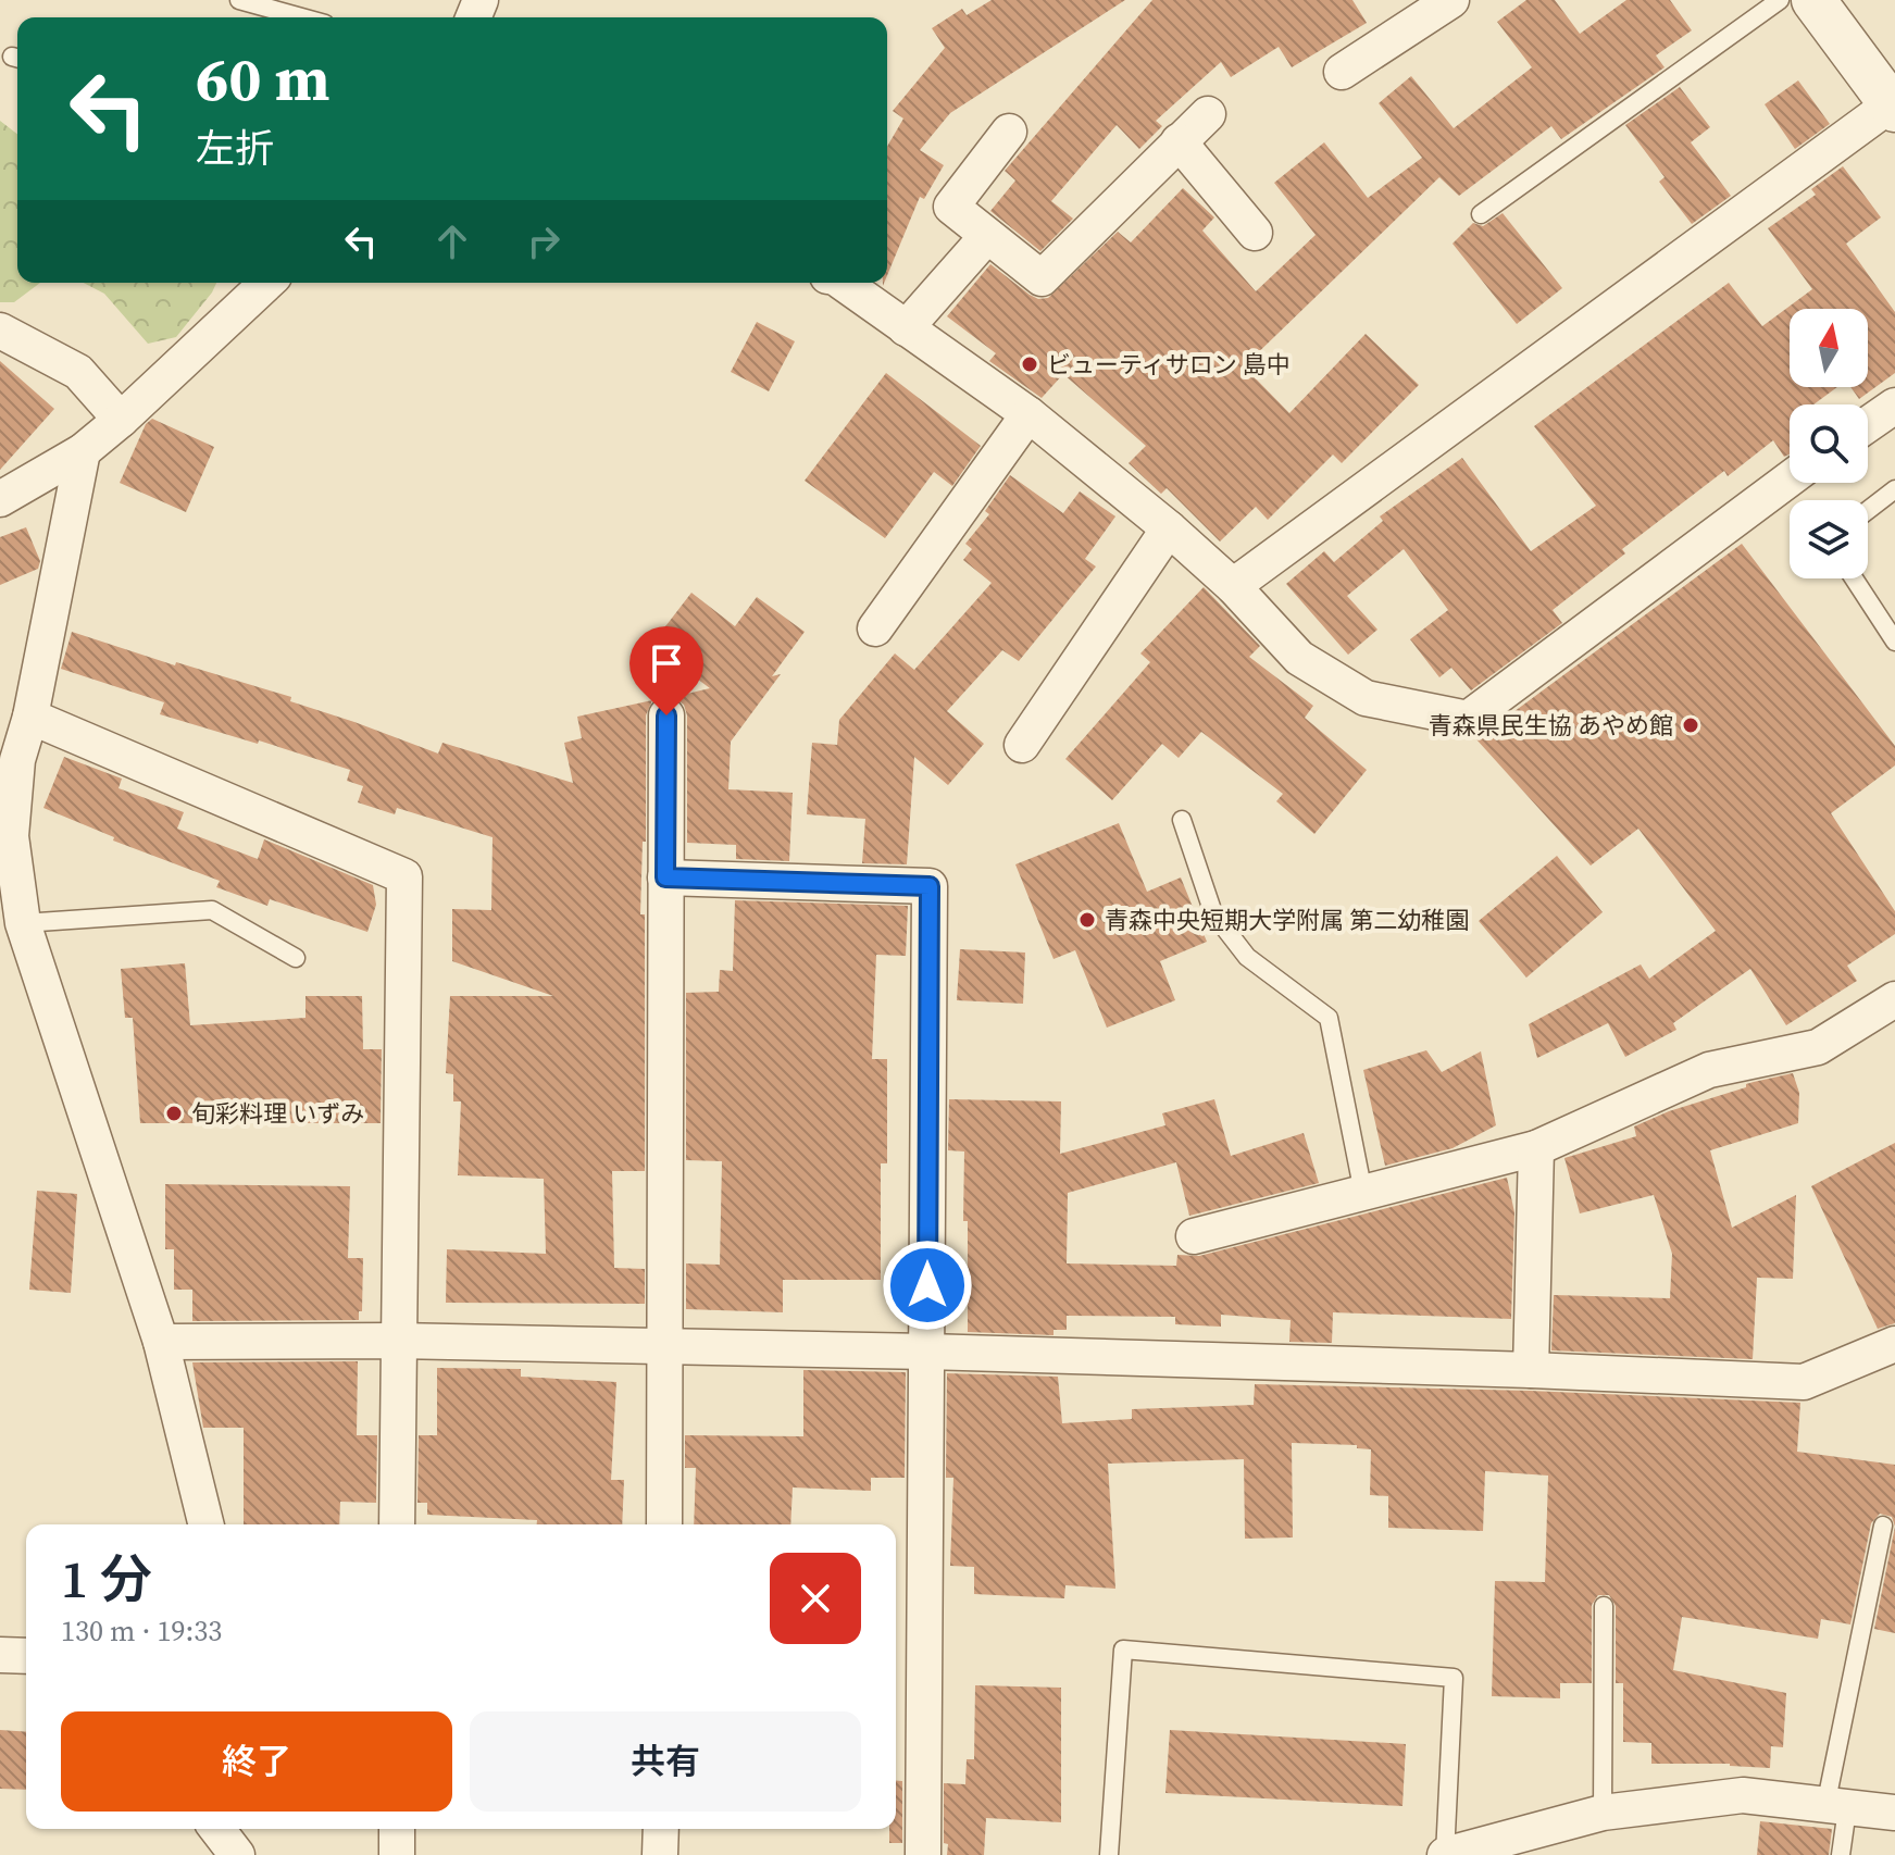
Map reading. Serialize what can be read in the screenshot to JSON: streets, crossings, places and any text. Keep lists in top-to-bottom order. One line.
{"places":["ビューティサロン 島中","青森県民生協 あやめ館","青森中央短期大学附属 第二幼稚園","旬彩料理 いずみ"],"north":"top","page":{"turn":["60 m","左折"],"heading":["1 分","130 m · 19:33"],"buttons":["終了","共有"]}}
